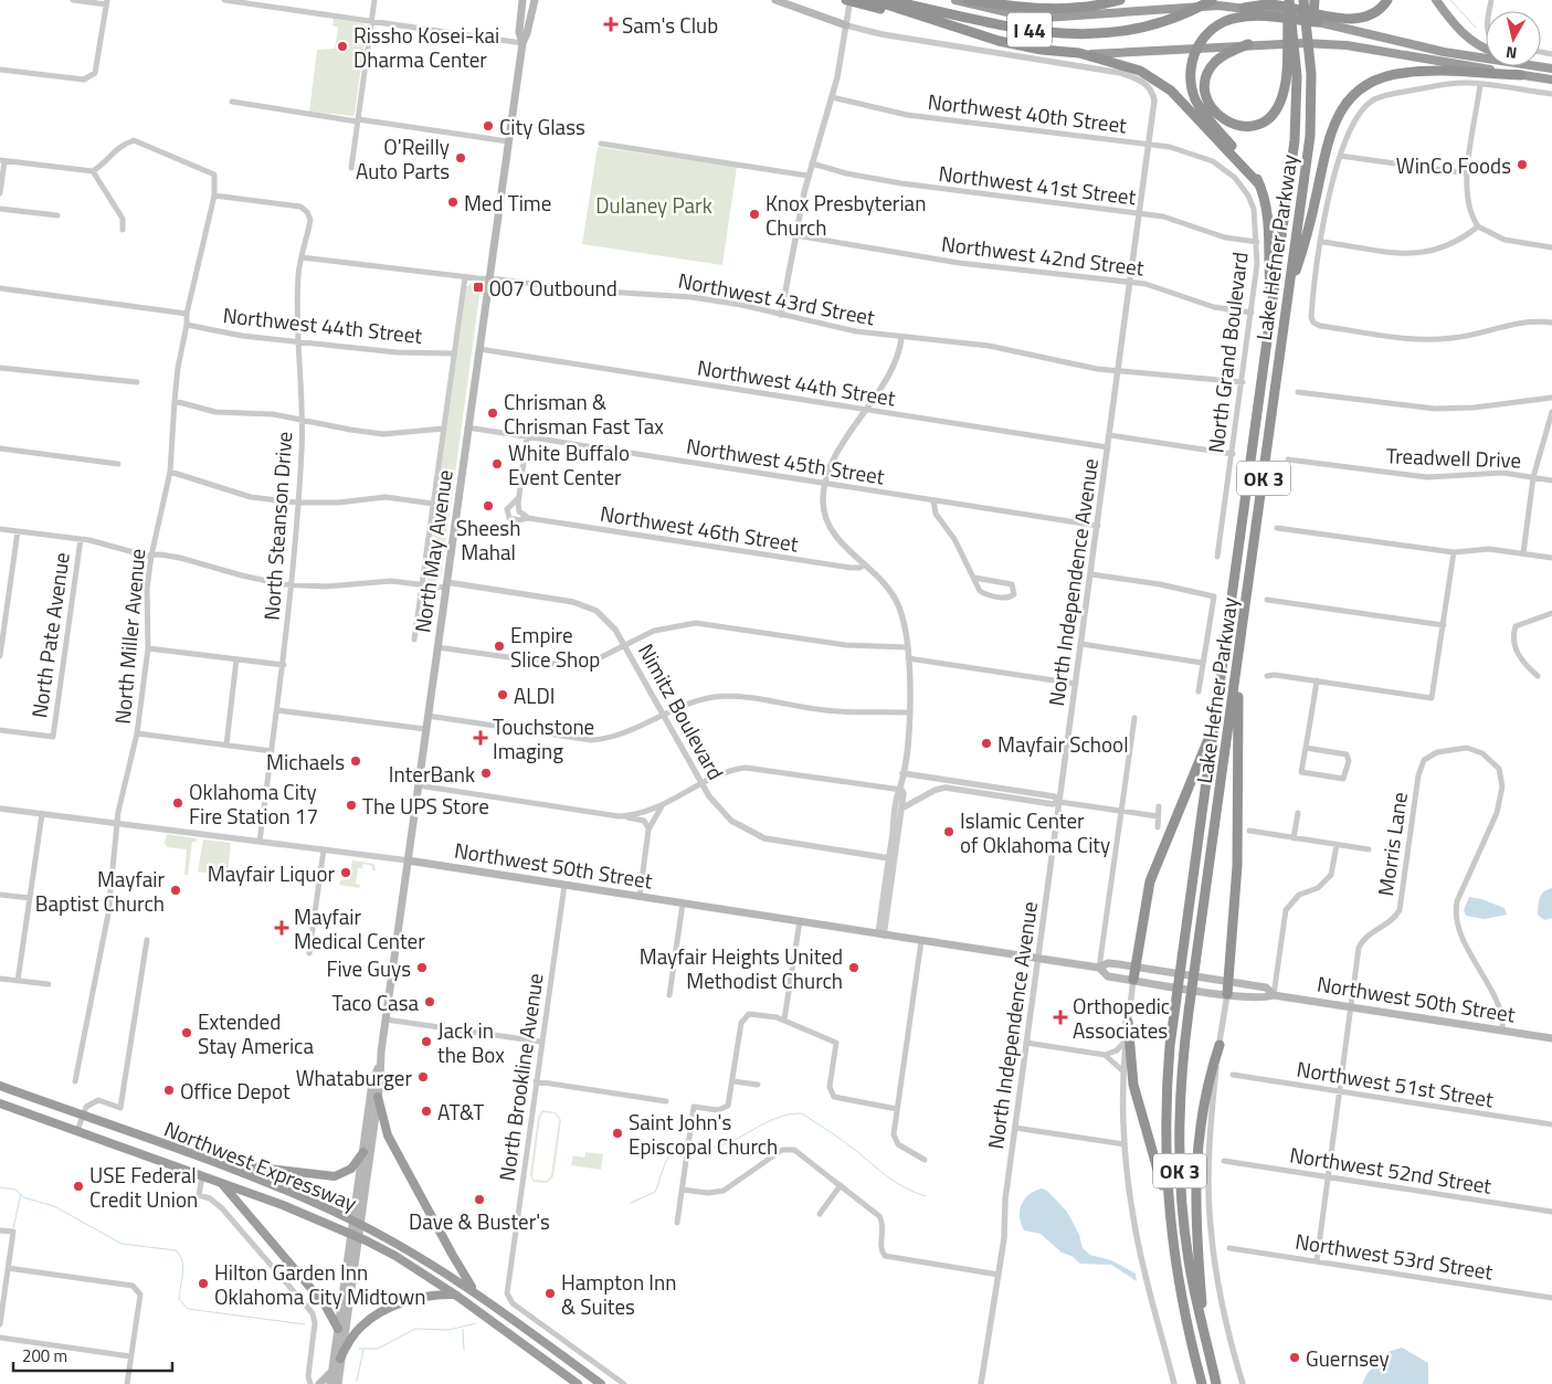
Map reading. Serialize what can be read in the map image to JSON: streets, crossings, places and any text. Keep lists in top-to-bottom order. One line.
{"streets":{"highway":["I 44","Lake Hefner Parkway","OK 3","Northwest Expressway"],"main road":["North May Avenue","Northwest 50th Street"],"street":["Northwest 40th Street","Northwest 41st Street","Northwest 42nd Street","Northwest 43rd Street","Northwest 44th Street","North Grand Boulevard","Treadwell Drive","Northwest 45th Street","North Steanson Drive","Northwest 46th Street","North Independence Avenue","North Pate Avenue","North Miller Avenue","Nimitz Boulevard","Morris Lane","North Brookline Avenue","Northwest 51st Street","Northwest 52nd Street","Northwest 53rd Street"]},"crossings":[["Northwest 40th Street","North Grand Boulevard"],["Northwest 40th Street","North Independence Avenue"],["Northwest 41st Street","North Grand Boulevard"],["Northwest 41st Street","North Independence Avenue"],["Northwest 42nd Street","North Grand Boulevard"],["Northwest 42nd Street","North Independence Avenue"],["Northwest 43rd Street","North Grand Boulevard"],["Northwest 43rd Street","North Steanson Drive"],["Northwest 43rd Street","North May Avenue"],["Northwest 43rd Street","North Independence Avenue"],["Northwest 44th Street","North Steanson Drive"],["Northwest 44th Street","North May Avenue"],["Northwest 44th Street","North Independence Avenue"],["Northwest 44th Street","North Miller Avenue"],["Northwest 45th Street","North May Avenue"],["Northwest 45th Street","North Independence Avenue"],["North Steanson Drive","North Miller Avenue"],["North Steanson Drive","Northwest 50th Street"],["North May Avenue","Nimitz Boulevard"],["North May Avenue","Northwest 50th Street"],["North Independence Avenue","Northwest 50th Street"],["North Miller Avenue","Northwest 50th Street"],["Morris Lane","Northwest 50th Street"],["Morris Lane","Northwest 51st Street"],["Morris Lane","Northwest 52nd Street"],["Morris Lane","Northwest 53rd Street"],["Northwest 50th Street","North Brookline Avenue"]],"parks":["Dulaney Park"],"places":{"health":["Sam's Club","Touchstone Imaging","Mayfair Medical Center","Orthopedic Associates"],"other":["Rissho Kosei-kai Dharma Center","City Glass","O'Reilly Auto Parts","WinCo Foods","Med Time","Knox Presbyterian Church","Chrisman & Chrisman Fast Tax","White Buffalo Event Center","Sheesh Mahal","Empire Slice Shop","ALDI","Mayfair School","Michaels","InterBank","Oklahoma City Fire Station 17","The UPS Store","Islamic Center of Oklahoma City","Mayfair Liquor","Mayfair Baptist Church","Five Guys","Mayfair Heights United Methodist Church","Taco Casa","Extended Stay America","Jack in the Box","Whataburger","Office Depot","AT&T","Saint John's Episcopal Church","USE Federal Credit Union","Dave & Buster's","Hilton Garden Inn Oklahoma City Midtown","Hampton Inn & Suites","Guernsey"],"transit":["007 Outbound"]},"scale_bar":"200 m","north":"bottom"}
